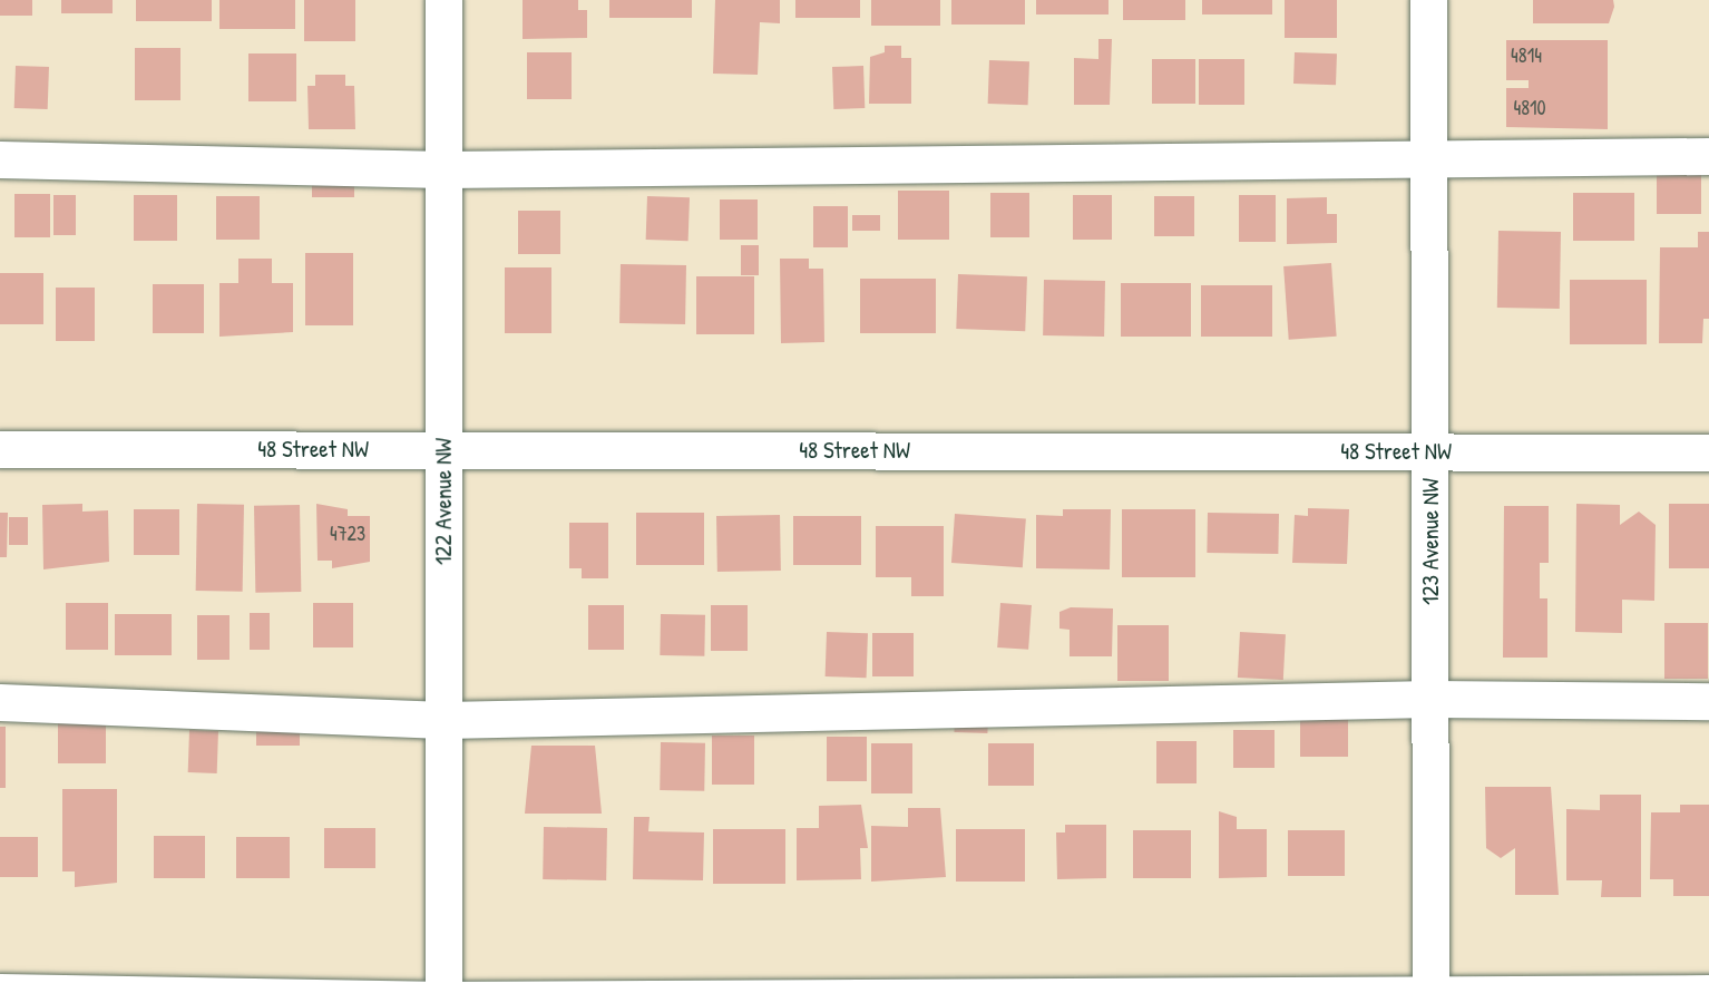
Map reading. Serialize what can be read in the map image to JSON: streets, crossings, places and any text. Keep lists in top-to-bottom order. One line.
{"streets":{"street":["48 Street NW","122 Avenue NW","123 Avenue NW"]},"crossings":[["48 Street NW","122 Avenue NW"],["48 Street NW","123 Avenue NW"]],"house_numbers":["4814","4810","4723"]}
